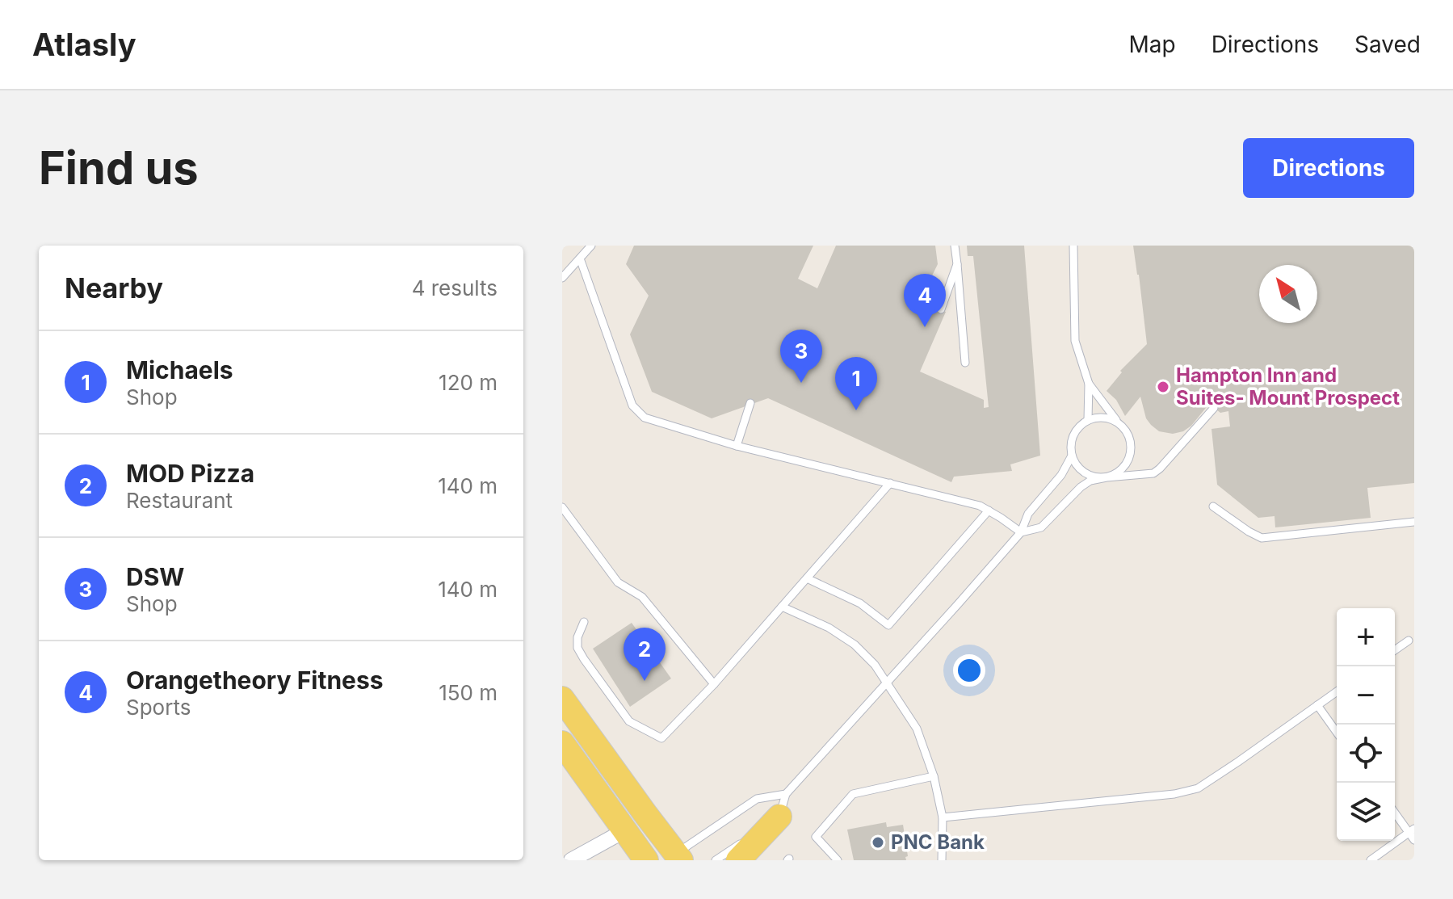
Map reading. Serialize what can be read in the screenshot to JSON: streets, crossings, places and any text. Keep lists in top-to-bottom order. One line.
{"places":["Hampton Inn and Suites- Mount Prospect","PNC Bank"],"north":"top left","page":{"header":"Atlasly","nav":["Map","Directions","Saved"],"buttons":"Directions","title":"Find us","heading":["Nearby","4 results"],"pins":["4","3","1","2"],"list":[{"mark":"1","name":"Michaels","note":"Shop","value":"120 m"},{"mark":"2","name":"MOD Pizza","note":"Restaurant","value":"140 m"},{"mark":"3","name":"DSW","note":"Shop","value":"140 m"},{"mark":"4","name":"Orangetheory Fitness","note":"Sports","value":"150 m"}],"map_buttons":["+","−"]}}
